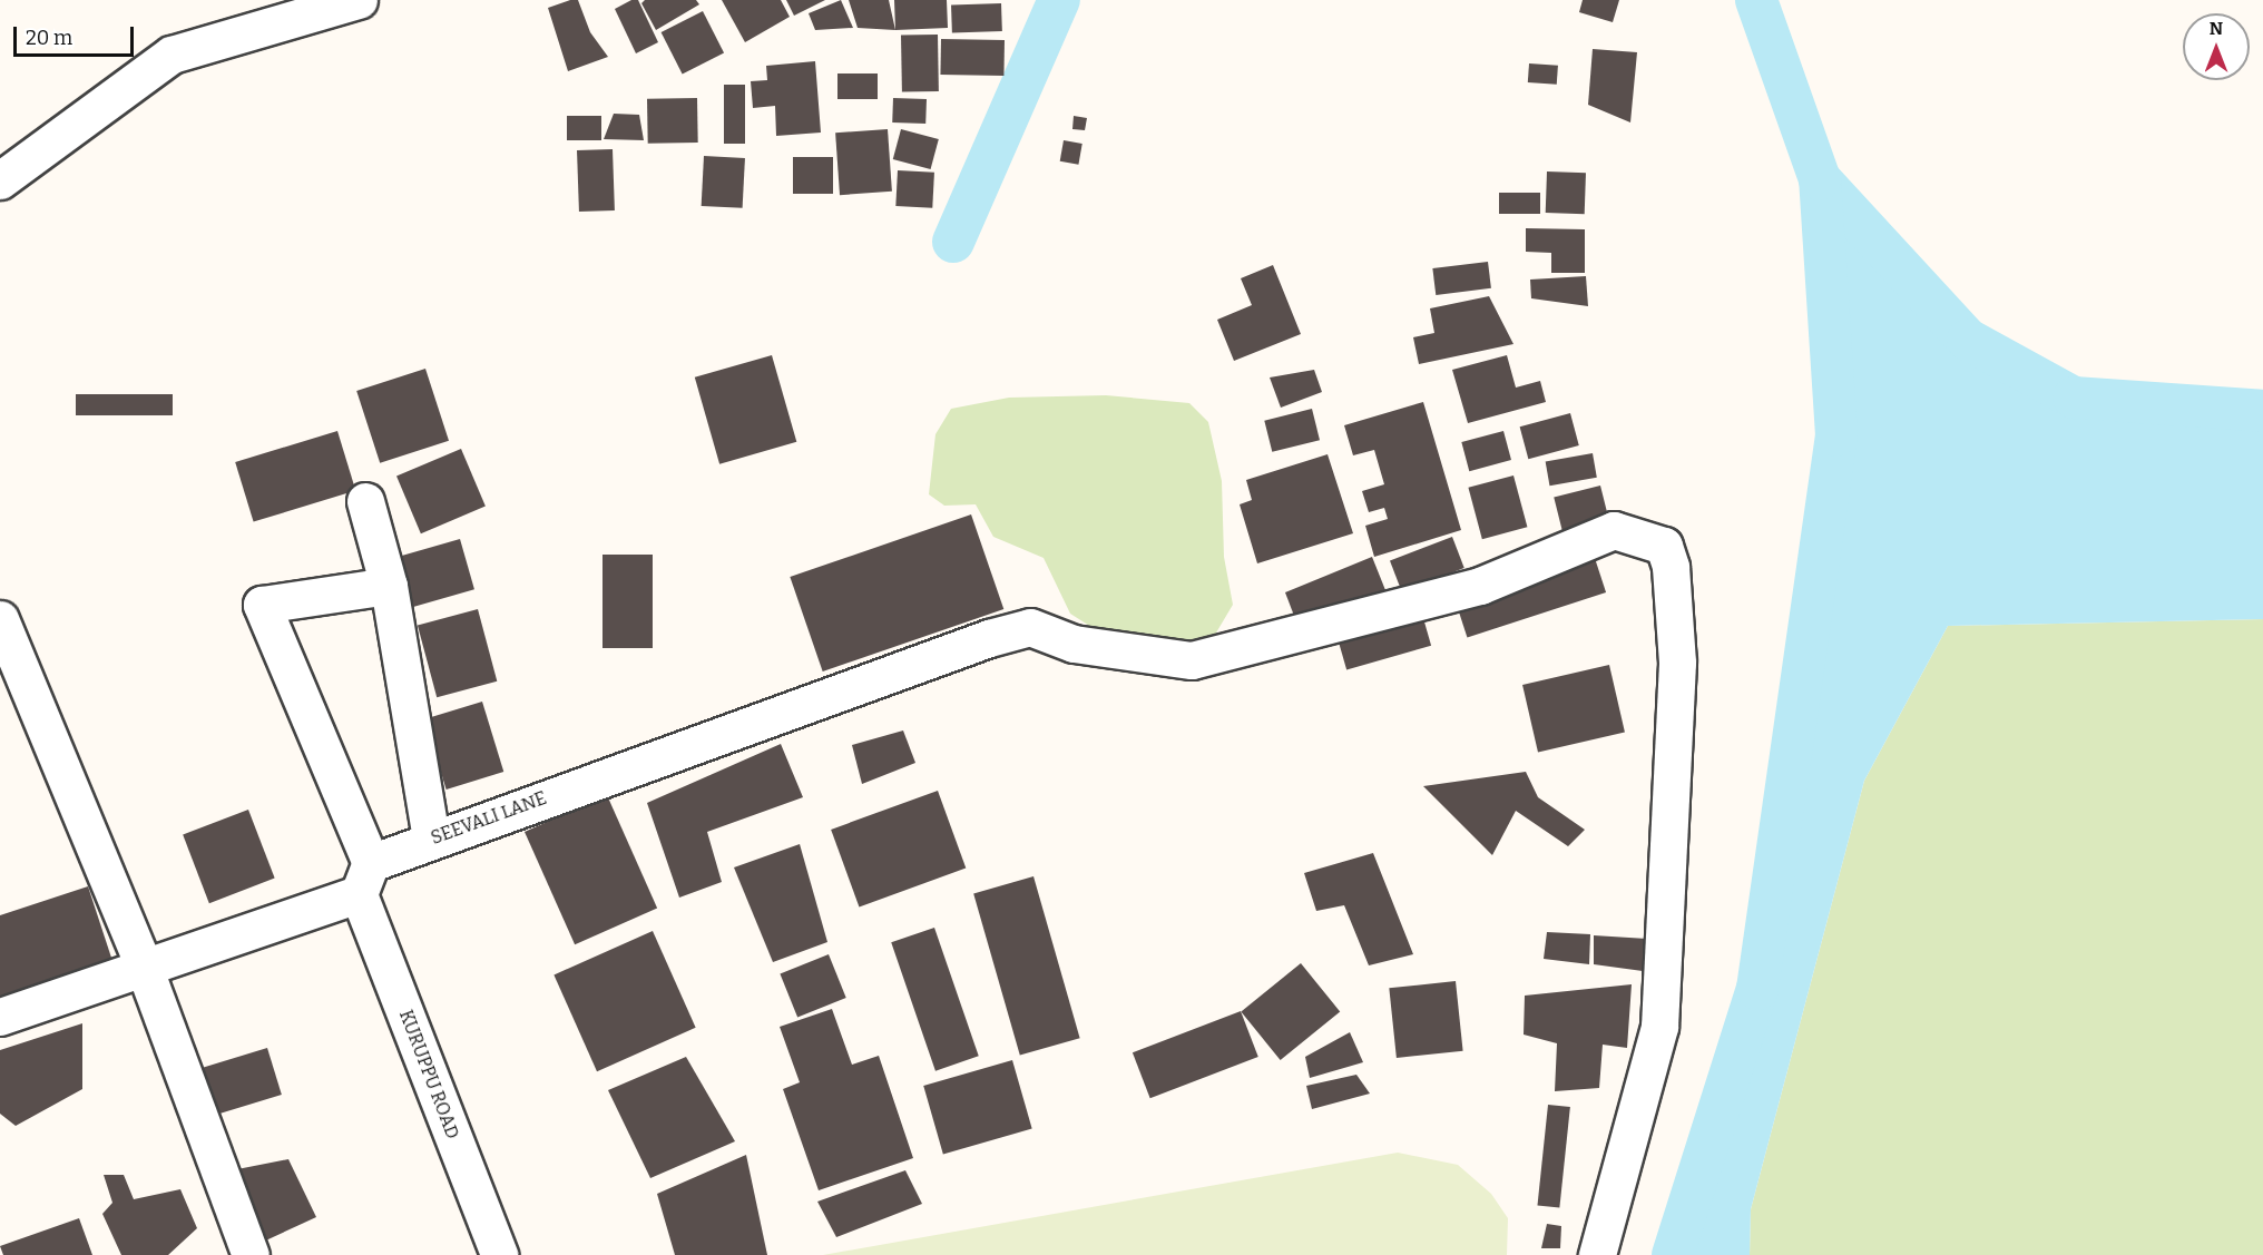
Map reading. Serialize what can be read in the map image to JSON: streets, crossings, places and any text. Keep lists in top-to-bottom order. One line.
{"streets":{"street":["SEEVALI LANE","KURUPPU ROAD"]},"crossings":[["SEEVALI LANE","KURUPPU ROAD"]],"scale_bar":"20 m","north":"top"}
